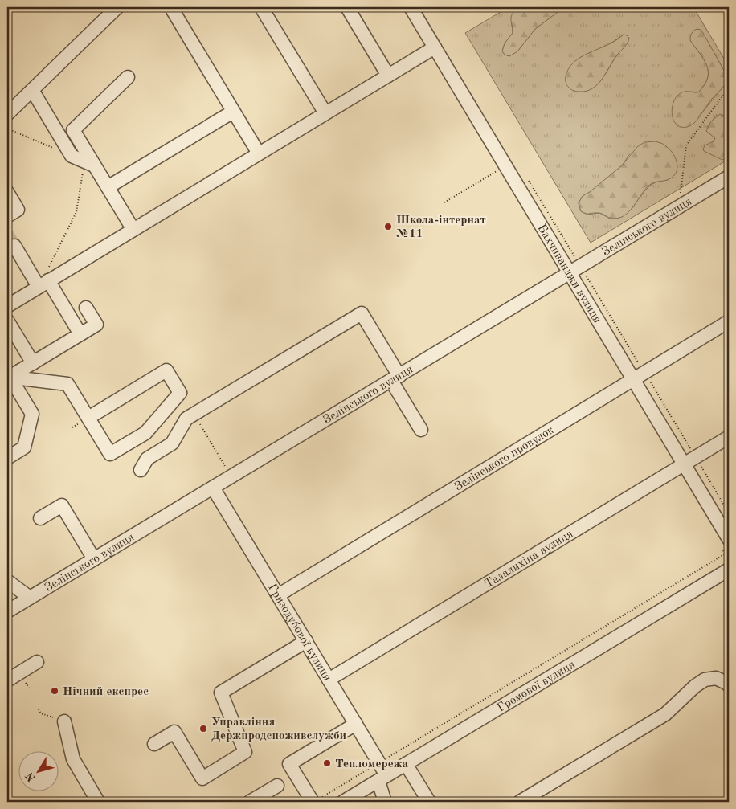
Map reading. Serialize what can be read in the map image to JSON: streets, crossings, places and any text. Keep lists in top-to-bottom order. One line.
{"streets":{"street":["Зелінського вулиця","Бахчиванджи вулиця","Зелінського провулок","Талалихіна вулиця","Гризодубової вулиця","Громової вулиця"]},"crossings":[["Зелінського вулиця","Бахчиванджи вулиця"],["Зелінського вулиця","Гризодубової вулиця"],["Бахчиванджи вулиця","Зелінського провулок"],["Бахчиванджи вулиця","Талалихіна вулиця"],["Зелінського провулок","Гризодубової вулиця"],["Талалихіна вулиця","Гризодубової вулиця"],["Гризодубової вулиця","Громової вулиця"]],"places":["Школа-інтернат №11","Нічний експрес","Управління Держпродспоживслужби","Тепломережа"],"north":"bottom left"}
